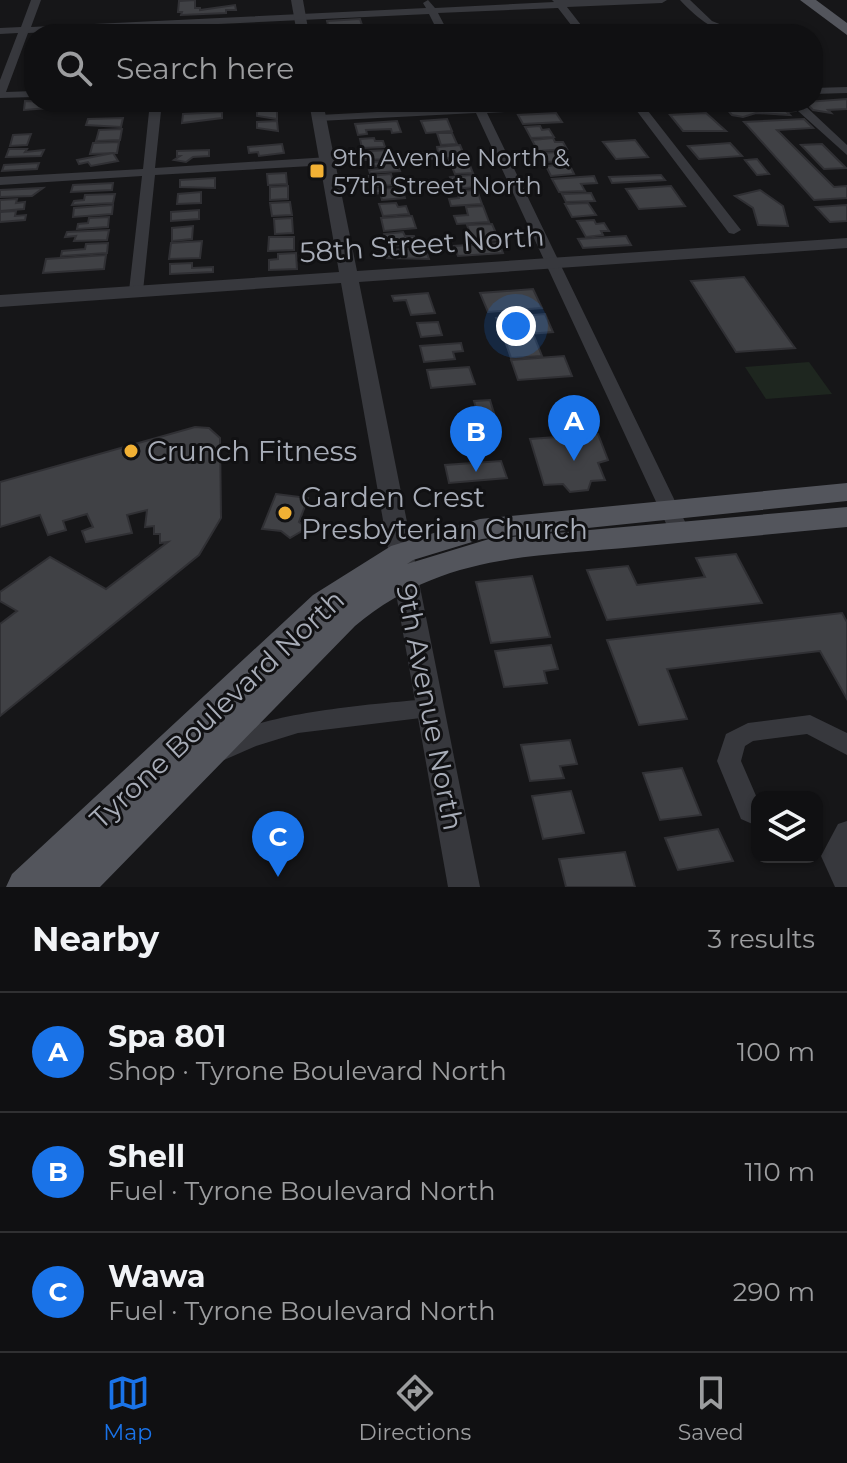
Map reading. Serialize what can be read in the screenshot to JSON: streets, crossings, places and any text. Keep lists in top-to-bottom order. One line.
{"streets":{"main road":["Tyrone Boulevard North"],"street":["58th Street North","9th Avenue North"]},"crossings":[["58th Street North","9th Avenue North"],["9th Avenue North","Tyrone Boulevard North"]],"places":{"transit":["9th Avenue North & 57th Street North"],"other":["Crunch Fitness","Garden Crest Presbyterian Church"]},"page":{"search":"Search here","pins":["A","B","C"],"heading":["Nearby","3 results"],"list":[{"mark":"A","name":"Spa 801","note":"Shop · Tyrone Boulevard North","value":"100 m"},{"mark":"B","name":"Shell","note":"Fuel · Tyrone Boulevard North","value":"110 m"},{"mark":"C","name":"Wawa","note":"Fuel · Tyrone Boulevard North","value":"290 m"}],"nav":["Map","Directions","Saved"]}}
